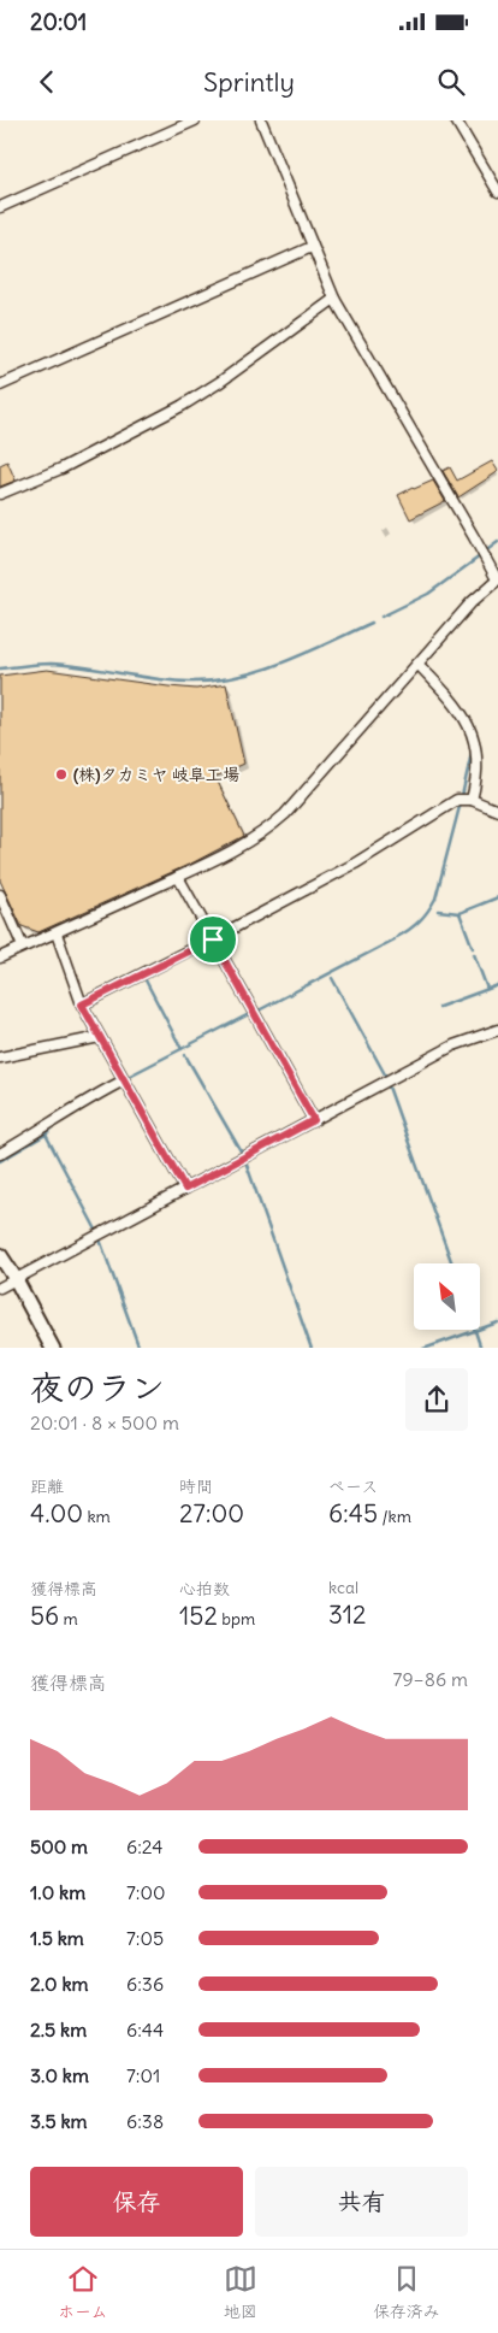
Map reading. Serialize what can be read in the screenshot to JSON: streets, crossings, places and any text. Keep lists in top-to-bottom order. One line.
{"places":["(株)タカミヤ 岐阜工場"],"north":"top left","page":{"status":"20:01","header":"Sprintly","heading":["夜のラン","20:01 · 8 × 500 m"],"stats":[["距離","4.00 km"],["時間","27:00"],["ペース","6:45 /km"],["獲得標高","56 m"],["心拍数","152 bpm"],["kcal","312"]],"chart":["獲得標高","79–86 m"],"list":[{"name":"500 m","note":"6:24"},{"name":"1.0 km","note":"7:00"},{"name":"1.5 km","note":"7:05"},{"name":"2.0 km","note":"6:36"},{"name":"2.5 km","note":"6:44"},{"name":"3.0 km","note":"7:01"},{"name":"3.5 km","note":"6:38"}],"buttons":["保存","共有"],"tabs":["ホーム","地図","保存済み"]}}
